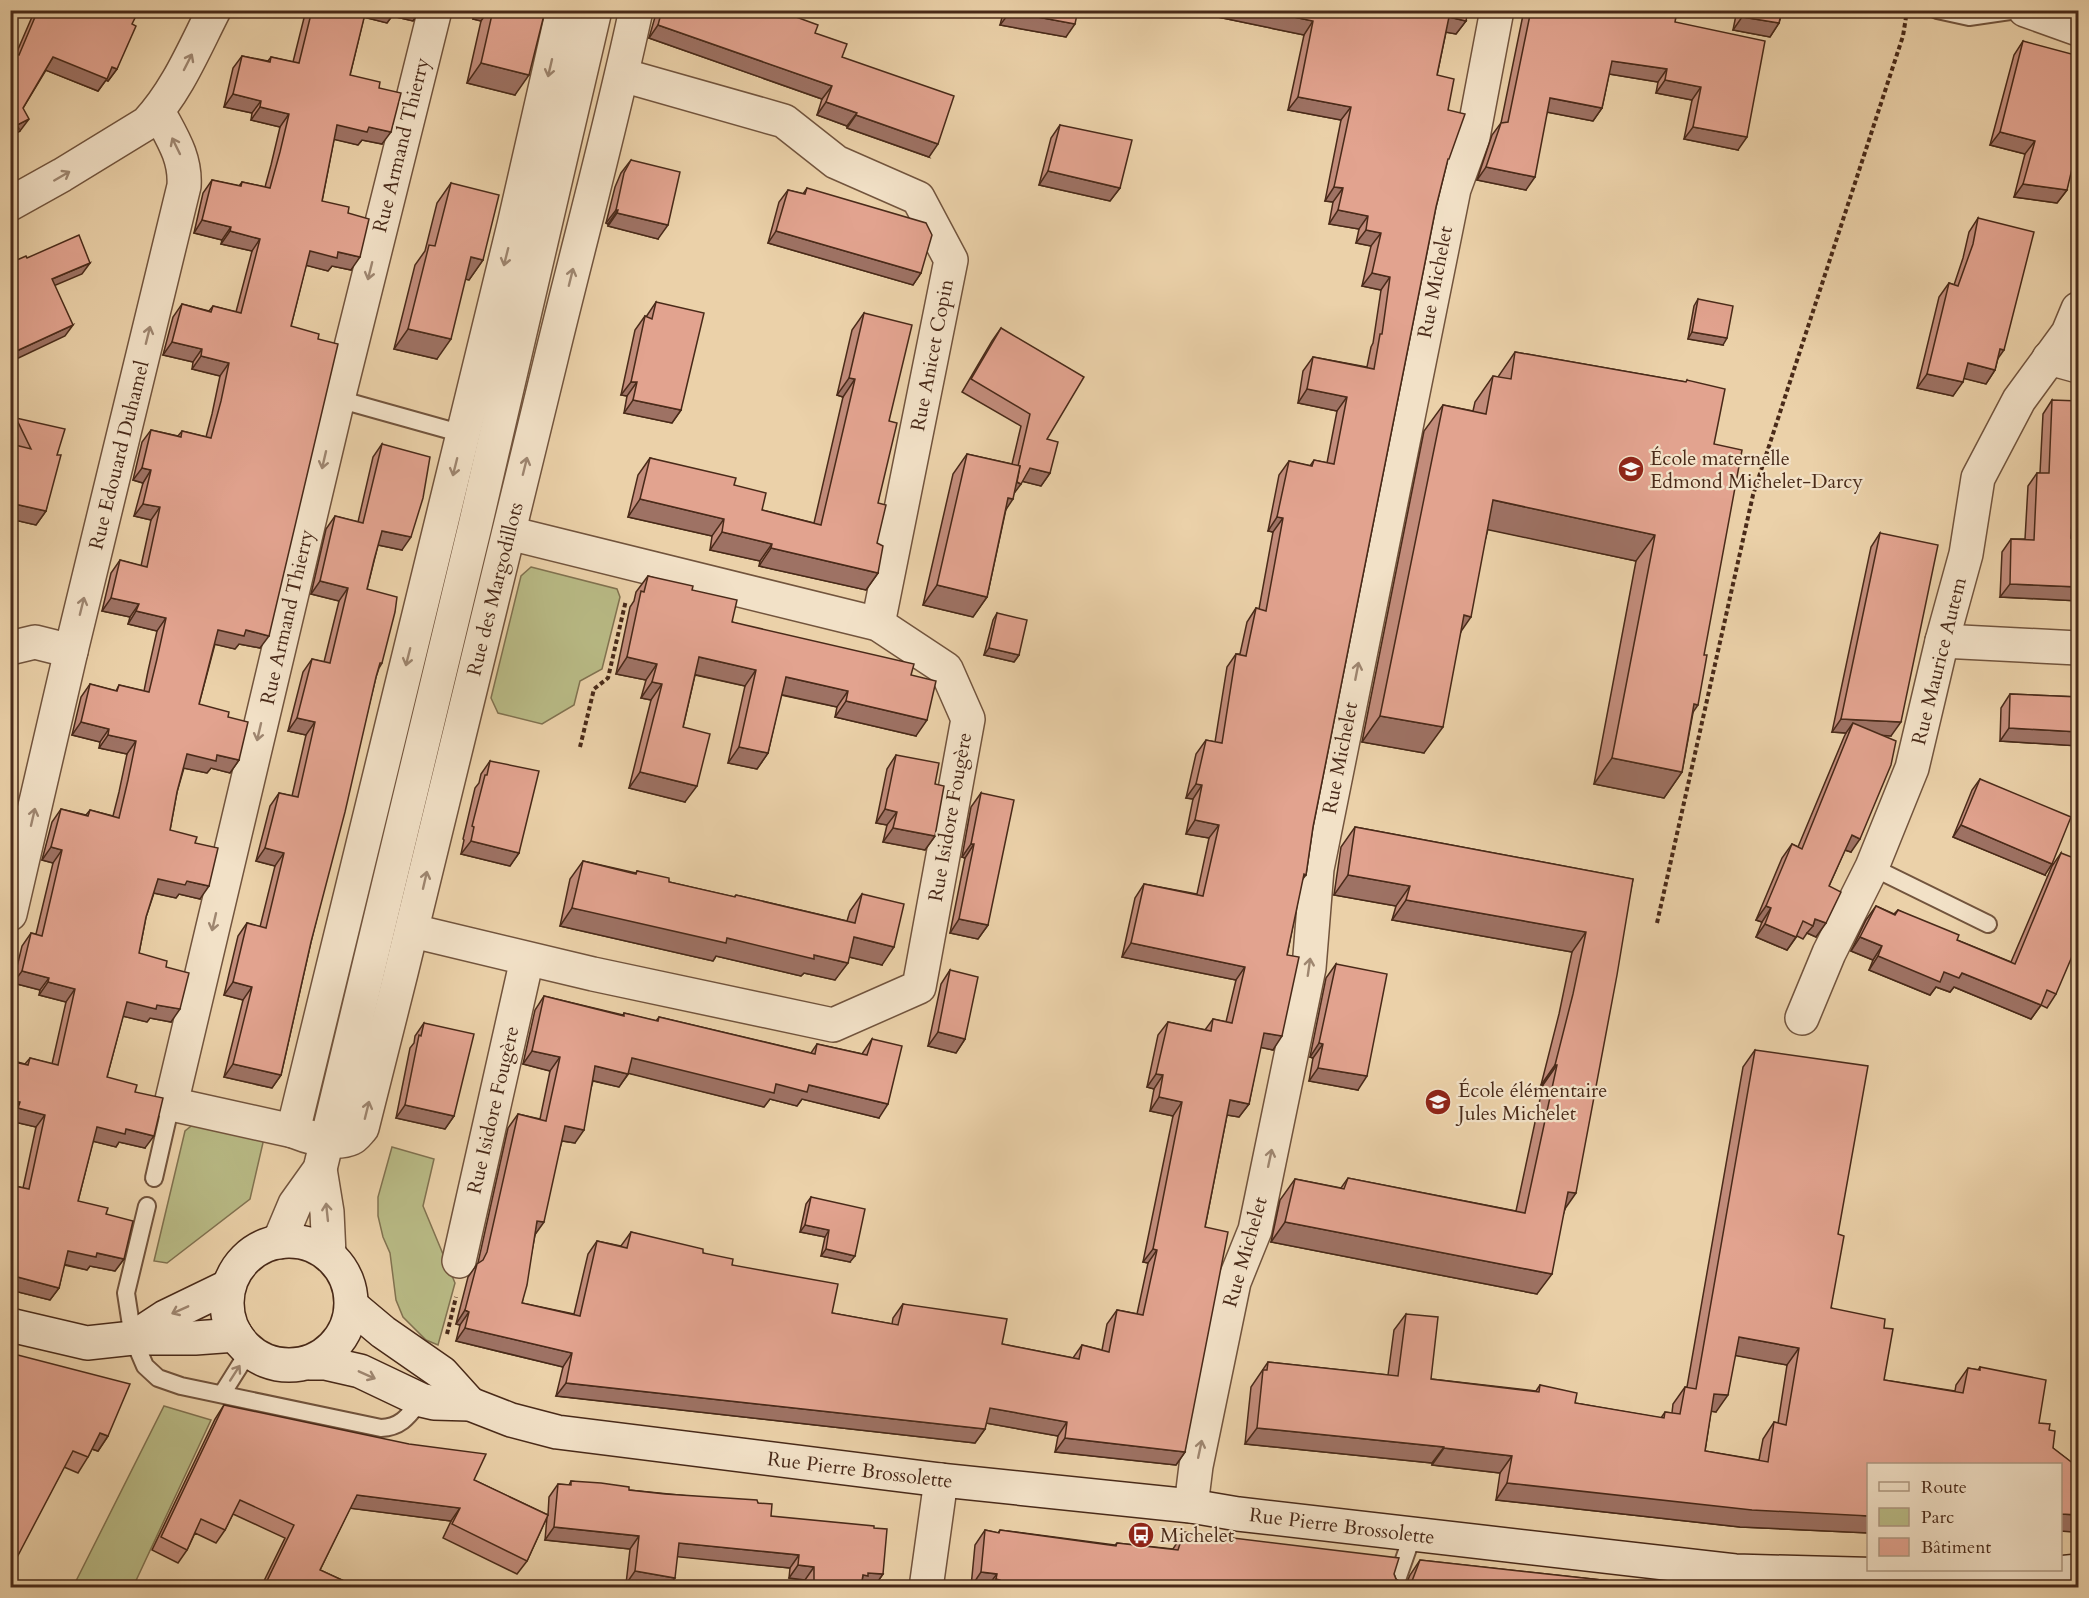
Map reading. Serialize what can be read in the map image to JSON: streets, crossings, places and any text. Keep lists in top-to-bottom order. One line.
{"streets":{"street":["Rue Armand Thierry","Rue Michelet","Rue Anicet Copin","Rue Edouard Duhamel","Rue des Margodillots","Rue Maurice Autem","Rue Isidore Fougère","Rue Pierre Brossolette"]},"crossings":[["Rue Michelet","Rue Pierre Brossolette"],["Rue Anicet Copin","Rue des Margodillots"],["Rue Anicet Copin","Rue Isidore Fougère"],["Rue des Margodillots","Rue Isidore Fougère"],["Rue des Margodillots","Rue Pierre Brossolette"]],"one_way":["Rue Michelet","Rue Edouard Duhamel"],"places":{"school or university":["École maternelle Edmond Michelet-Darcy","École élémentaire Jules Michelet"],"bus stop":["Michelet"]},"legend":["Route","Parc","Bâtiment"]}
